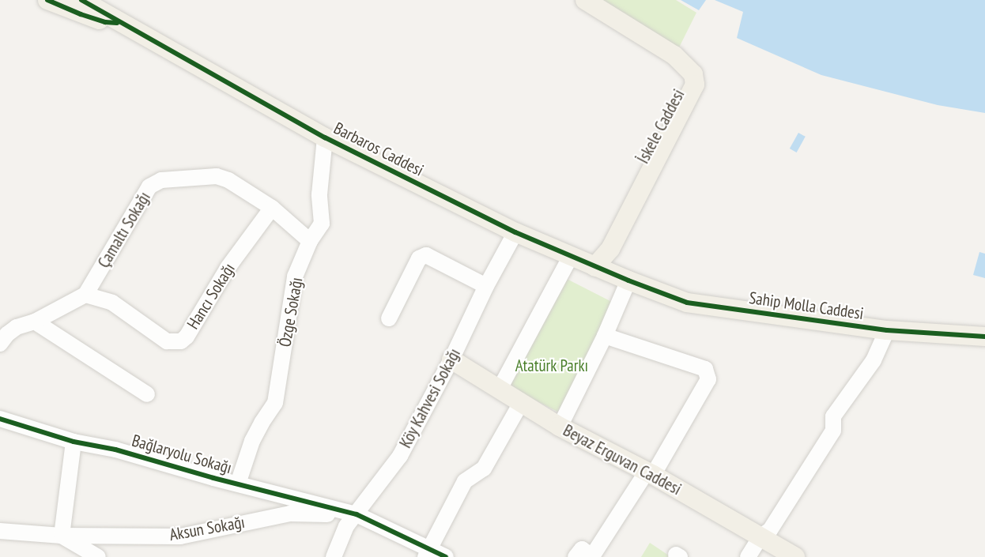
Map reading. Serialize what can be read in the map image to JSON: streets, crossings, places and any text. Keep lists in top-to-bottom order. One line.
{"streets":{"main road":["İskele Caddesi","Barbaros Caddesi","Sahip Molla Caddesi","Beyaz Erguvan Caddesi"],"street":["Çamaltı Sokağı","Hancı Sokağı","Özge Sokağı","Köy Kahvesi Sokağı","Bağlaryolu Sokağı","Aksun Sokağı"]},"crossings":[["İskele Caddesi","Barbaros Caddesi"],["Barbaros Caddesi","Sahip Molla Caddesi"],["Barbaros Caddesi","Özge Sokağı"],["Barbaros Caddesi","Köy Kahvesi Sokağı"],["Çamaltı Sokağı","Hancı Sokağı"],["Çamaltı Sokağı","Özge Sokağı"],["Özge Sokağı","Bağlaryolu Sokağı"],["Köy Kahvesi Sokağı","Bağlaryolu Sokağı"],["Köy Kahvesi Sokağı","Beyaz Erguvan Caddesi"],["Köy Kahvesi Sokağı","Aksun Sokağı"],["Bağlaryolu Sokağı","Aksun Sokağı"]],"parks":["Atatürk Parkı"]}
